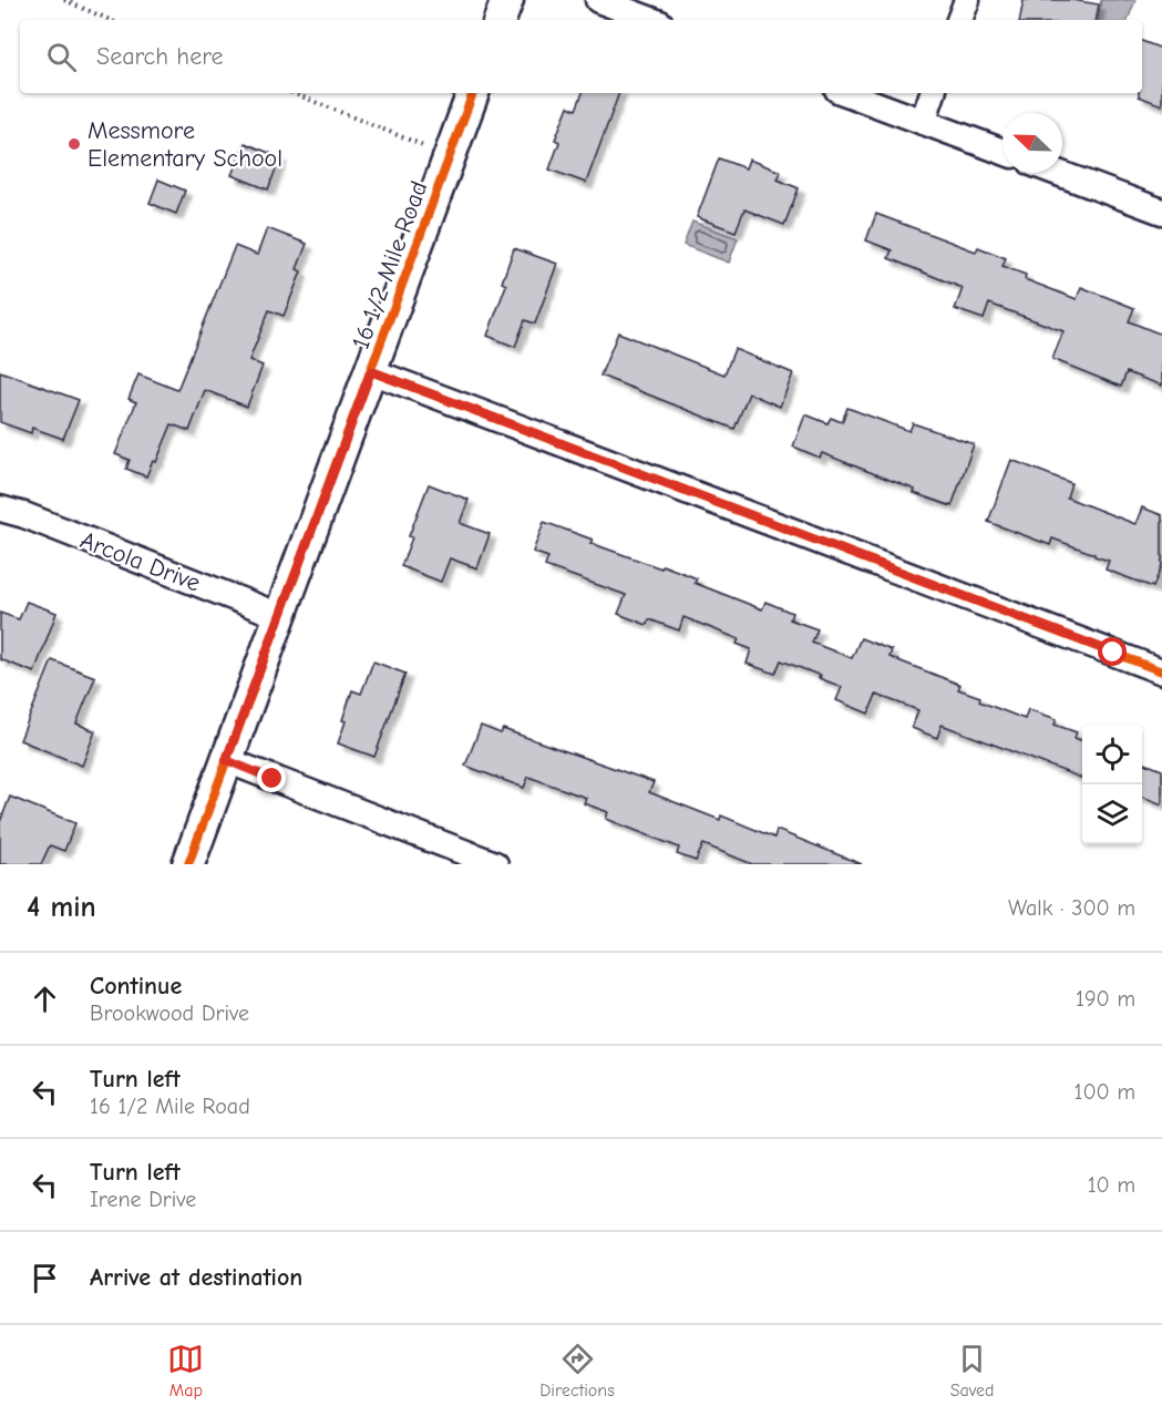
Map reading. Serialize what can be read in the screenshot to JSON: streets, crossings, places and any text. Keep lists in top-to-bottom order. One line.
{"streets":{"street":["16 1/2 Mile Road","Arcola Drive"]},"crossings":[["16 1/2 Mile Road","Arcola Drive"]],"places":["Messmore Elementary School"],"north":"top left","page":{"search":"Search here","heading":["4 min","Walk · 300 m"],"list":[["Continue","Brookwood Drive","190 m"],["Turn left","16 1/2 Mile Road","100 m"],["Turn left","Irene Drive","10 m"],"Arrive at destination"],"nav":["Map","Directions","Saved"]}}
